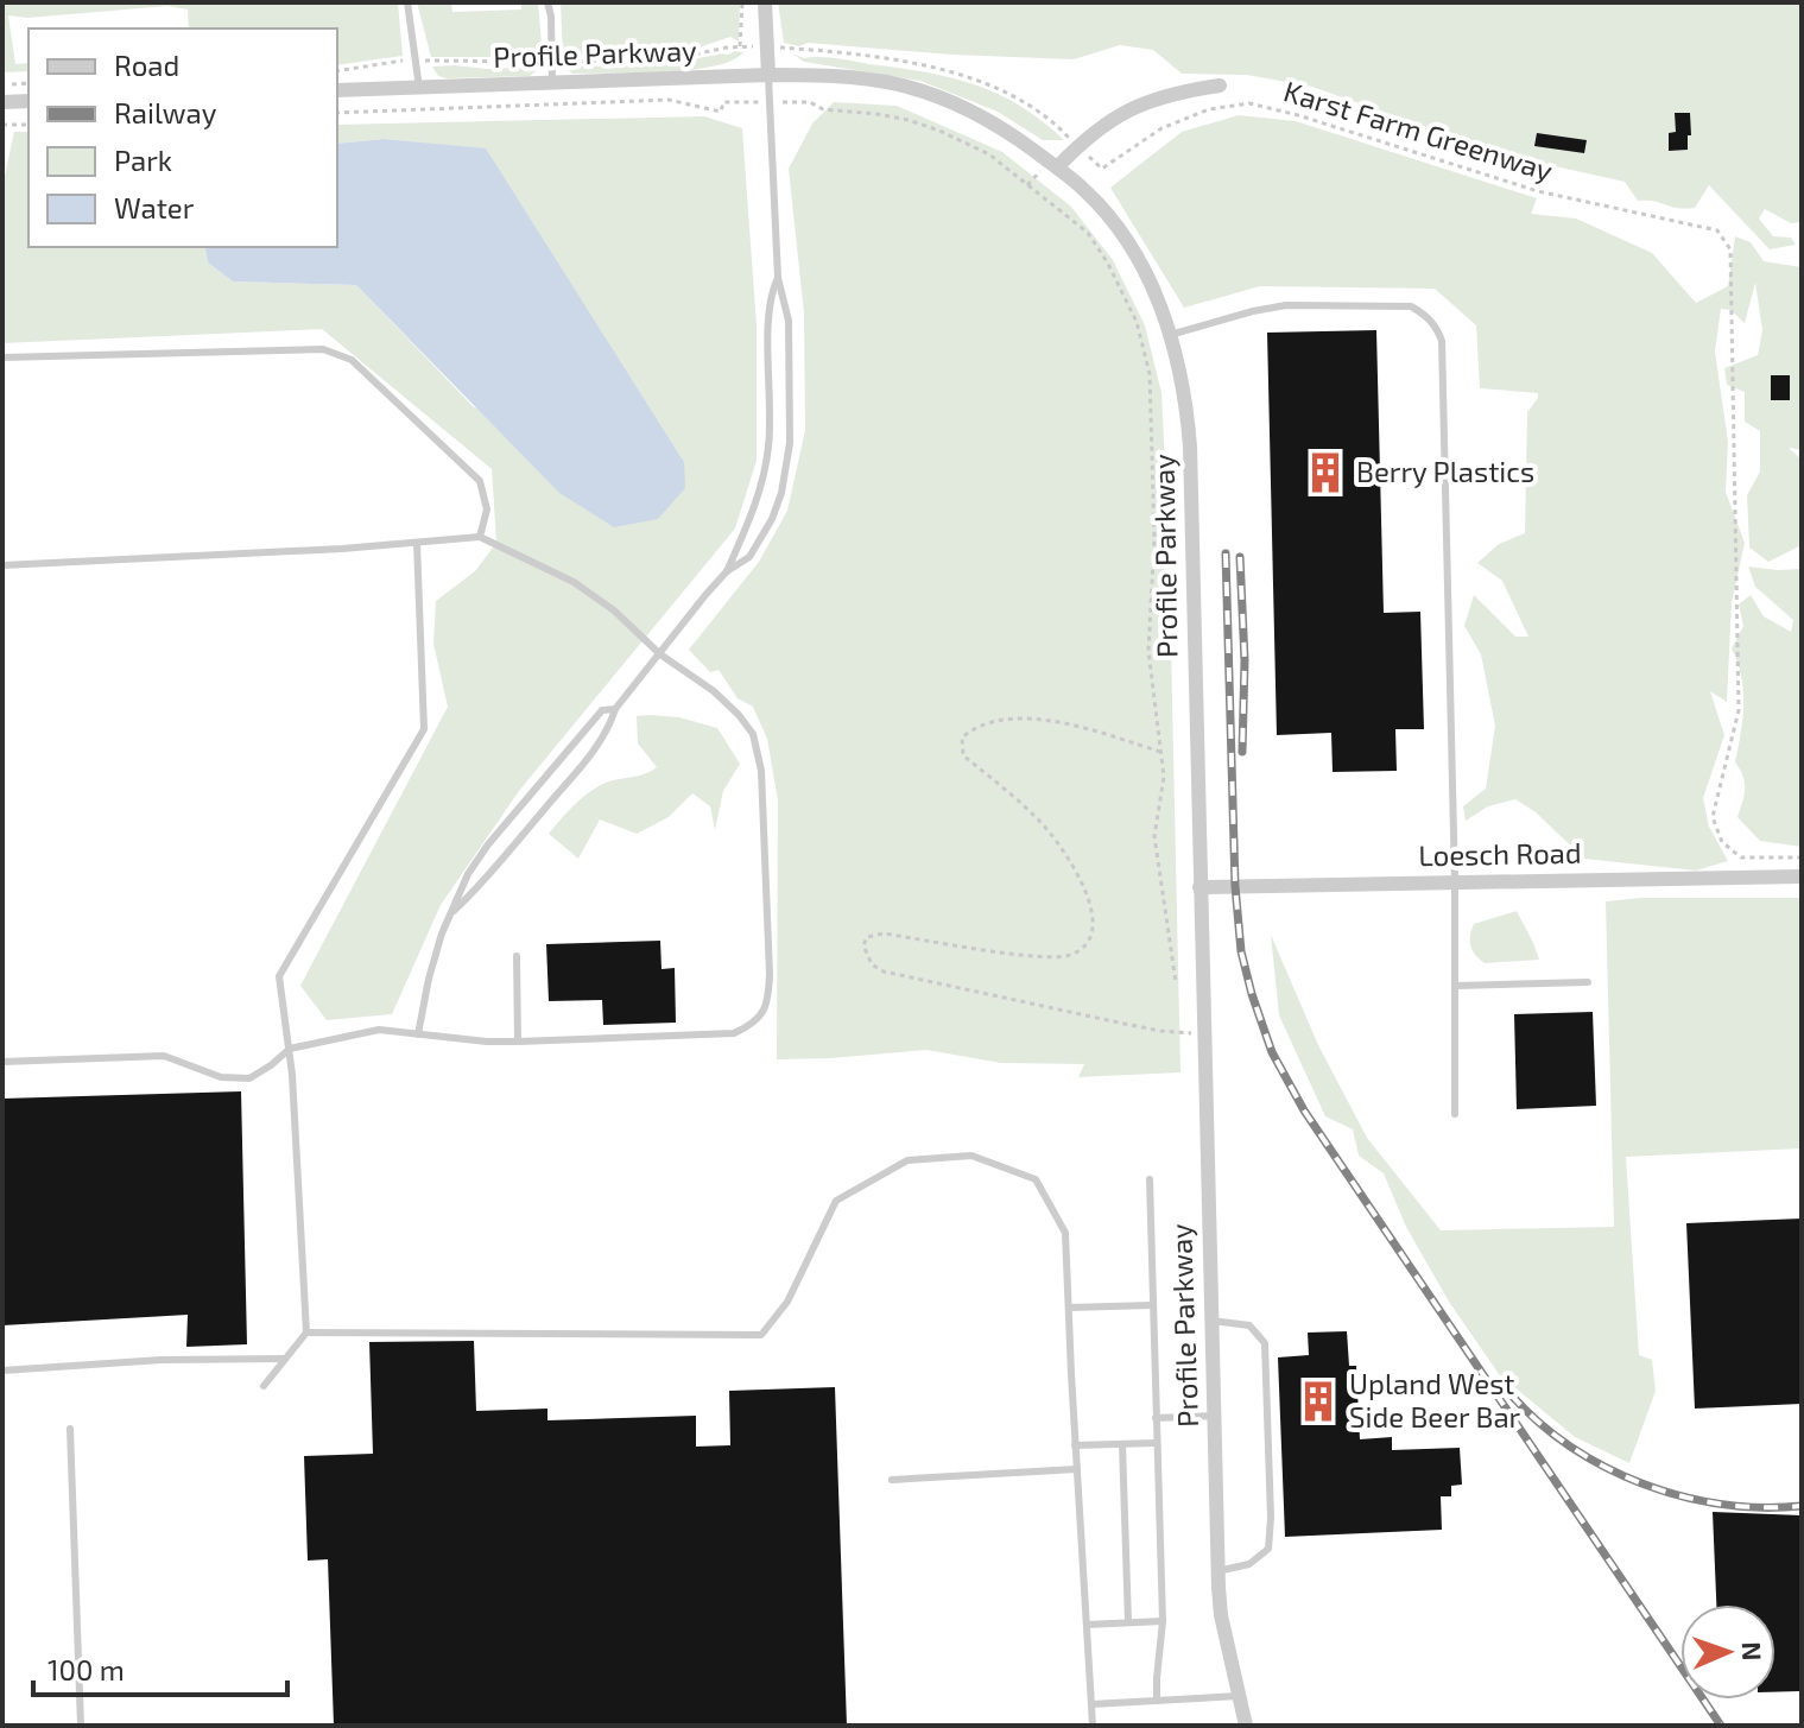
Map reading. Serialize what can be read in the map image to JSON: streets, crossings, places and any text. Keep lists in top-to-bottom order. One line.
{"streets":{"street":["Profile Parkway","Loesch Road"],"path":["Karst Farm Greenway"]},"crossings":[["Profile Parkway","Loesch Road"]],"places":{"building":["Berry Plastics","Upland West Side Beer Bar"]},"legend":["Road","Railway","Park","Water"],"scale_bar":"100 m","north":"right"}
